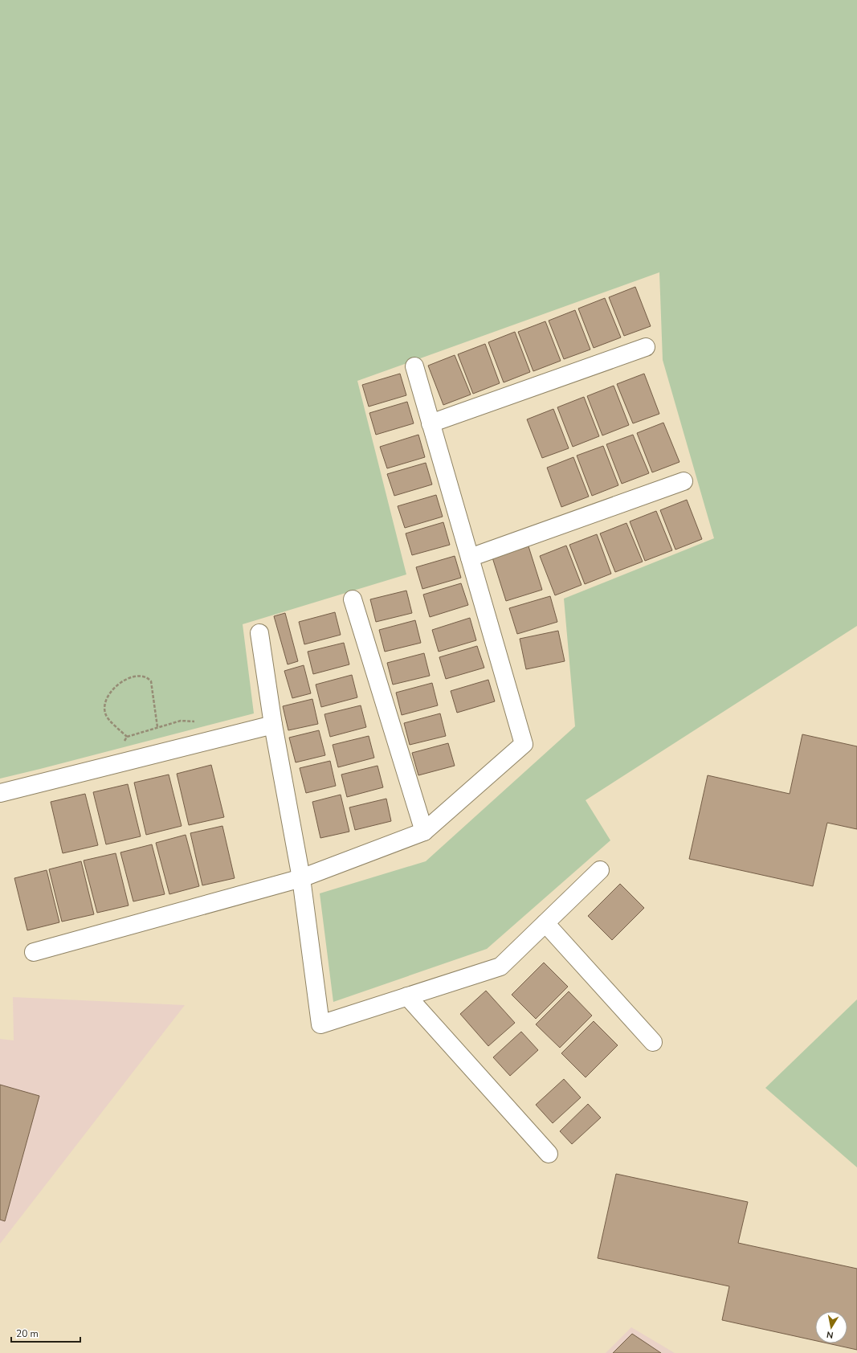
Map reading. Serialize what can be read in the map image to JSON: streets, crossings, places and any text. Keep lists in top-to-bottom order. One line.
{"scale_bar":"20 m","north":"bottom"}
